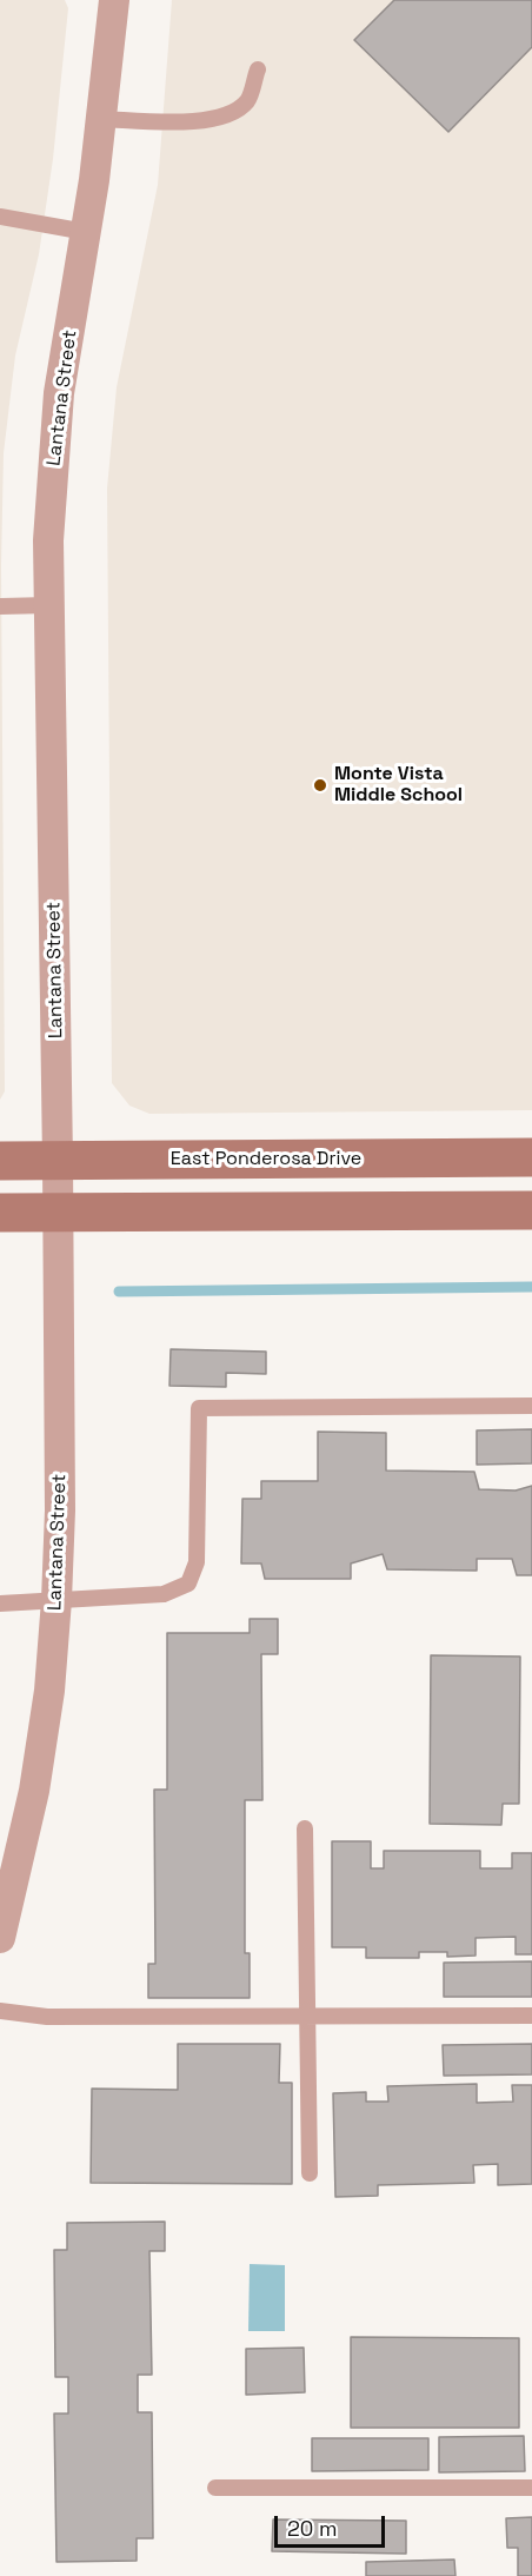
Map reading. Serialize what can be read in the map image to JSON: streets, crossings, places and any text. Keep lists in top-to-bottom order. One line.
{"streets":{"main road":["East Ponderosa Drive"],"street":["Lantana Street"]},"crossings":[["Lantana Street","East Ponderosa Drive"]],"places":["Monte Vista Middle School"],"scale_bar":"20 m"}
